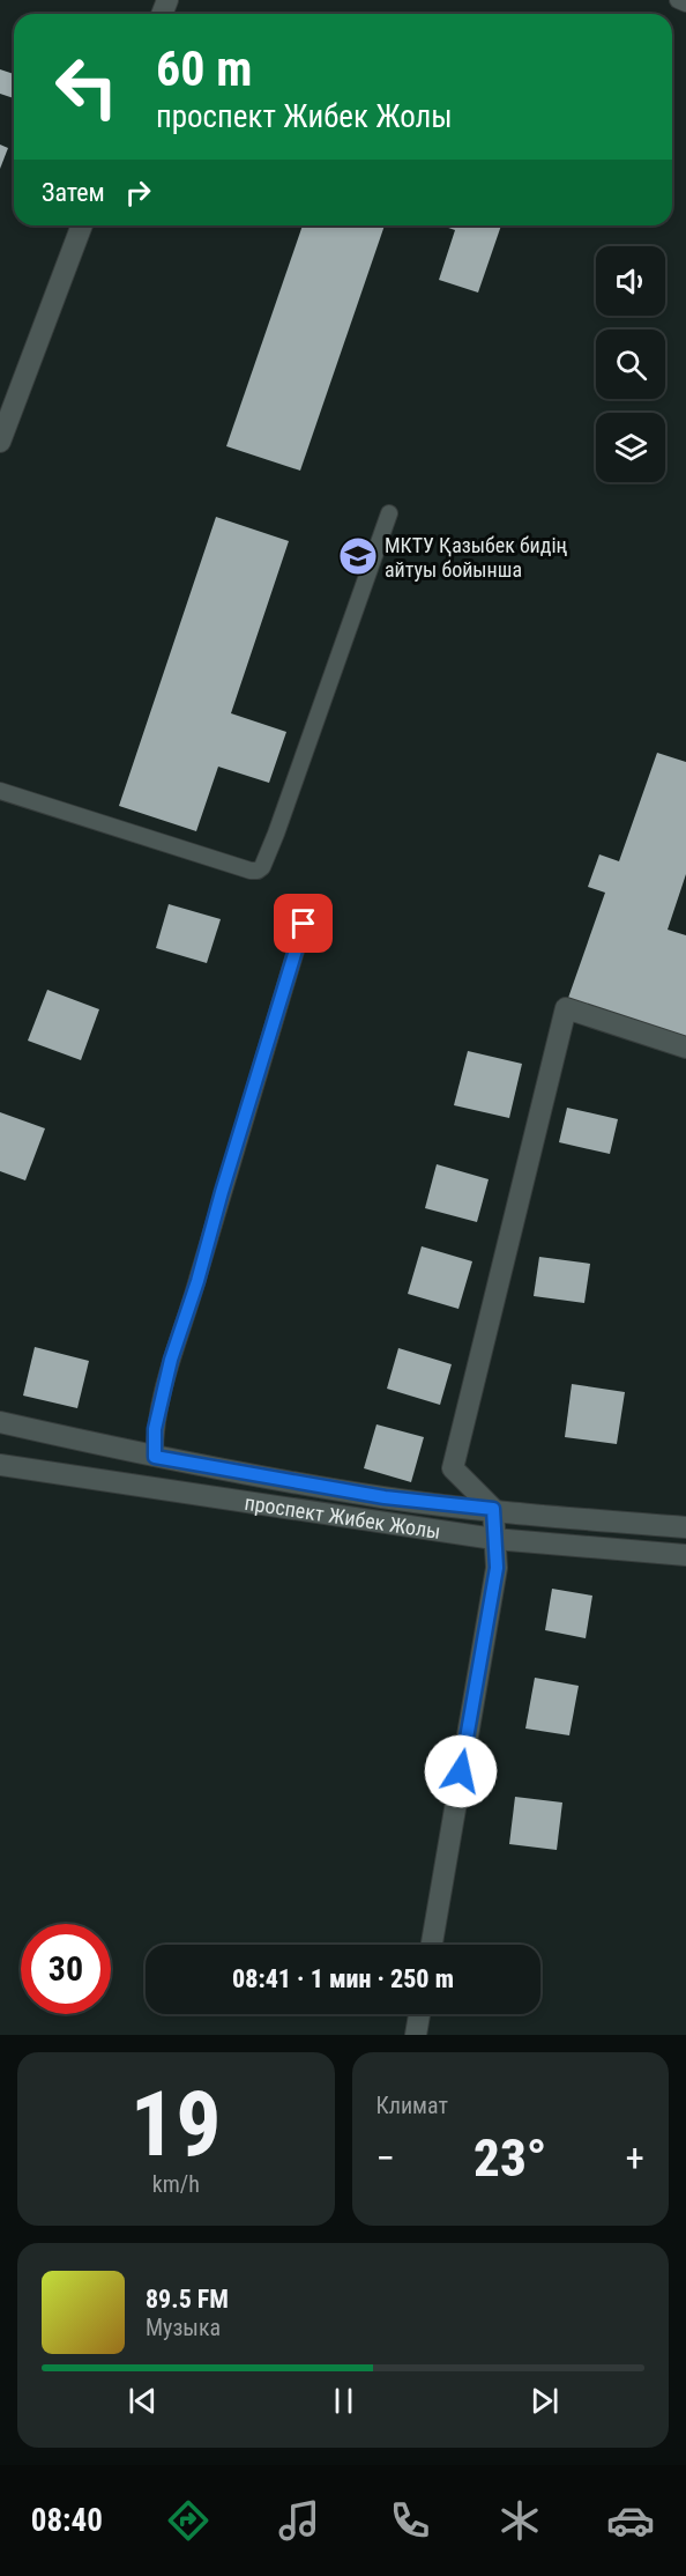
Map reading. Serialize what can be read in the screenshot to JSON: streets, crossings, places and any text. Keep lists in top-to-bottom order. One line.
{"streets":{"street":["проспект Жибек Жолы"]},"places":{"school or university":["МКТУ Қазыбек бидің айтуы бойынша"]},"page":{"turn":["60 m","проспект Жибек Жолы"],"then":"Затем","limit":"30","trip":"08:41 · 1 мин · 250 m","tile":[["19","km/h"],"Климат"],"heat":["−","23°","+"],"song":["89.5 FM","Музыка"],"tabs":"08:40"}}
